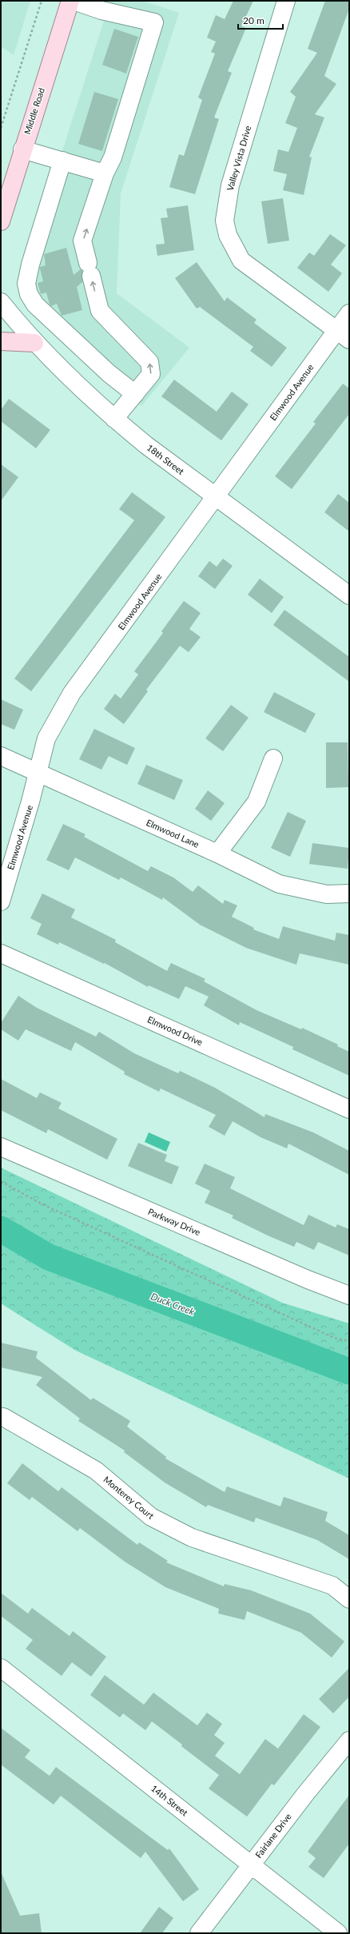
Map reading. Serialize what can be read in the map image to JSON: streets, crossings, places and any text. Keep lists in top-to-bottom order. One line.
{"streets":{"main road":["Middle Road"],"street":["Valley Vista Drive","Elmwood Avenue","18th Street","Elmwood Lane","Elmwood Drive","Parkway Drive","Monterey Court","14th Street","Fairlane Drive"]},"crossings":[["Valley Vista Drive","Elmwood Avenue"],["Elmwood Avenue","18th Street"],["Elmwood Avenue","Elmwood Lane"],["14th Street","Fairlane Drive"]],"water":["Duck Creek"],"scale_bar":"20 m"}
